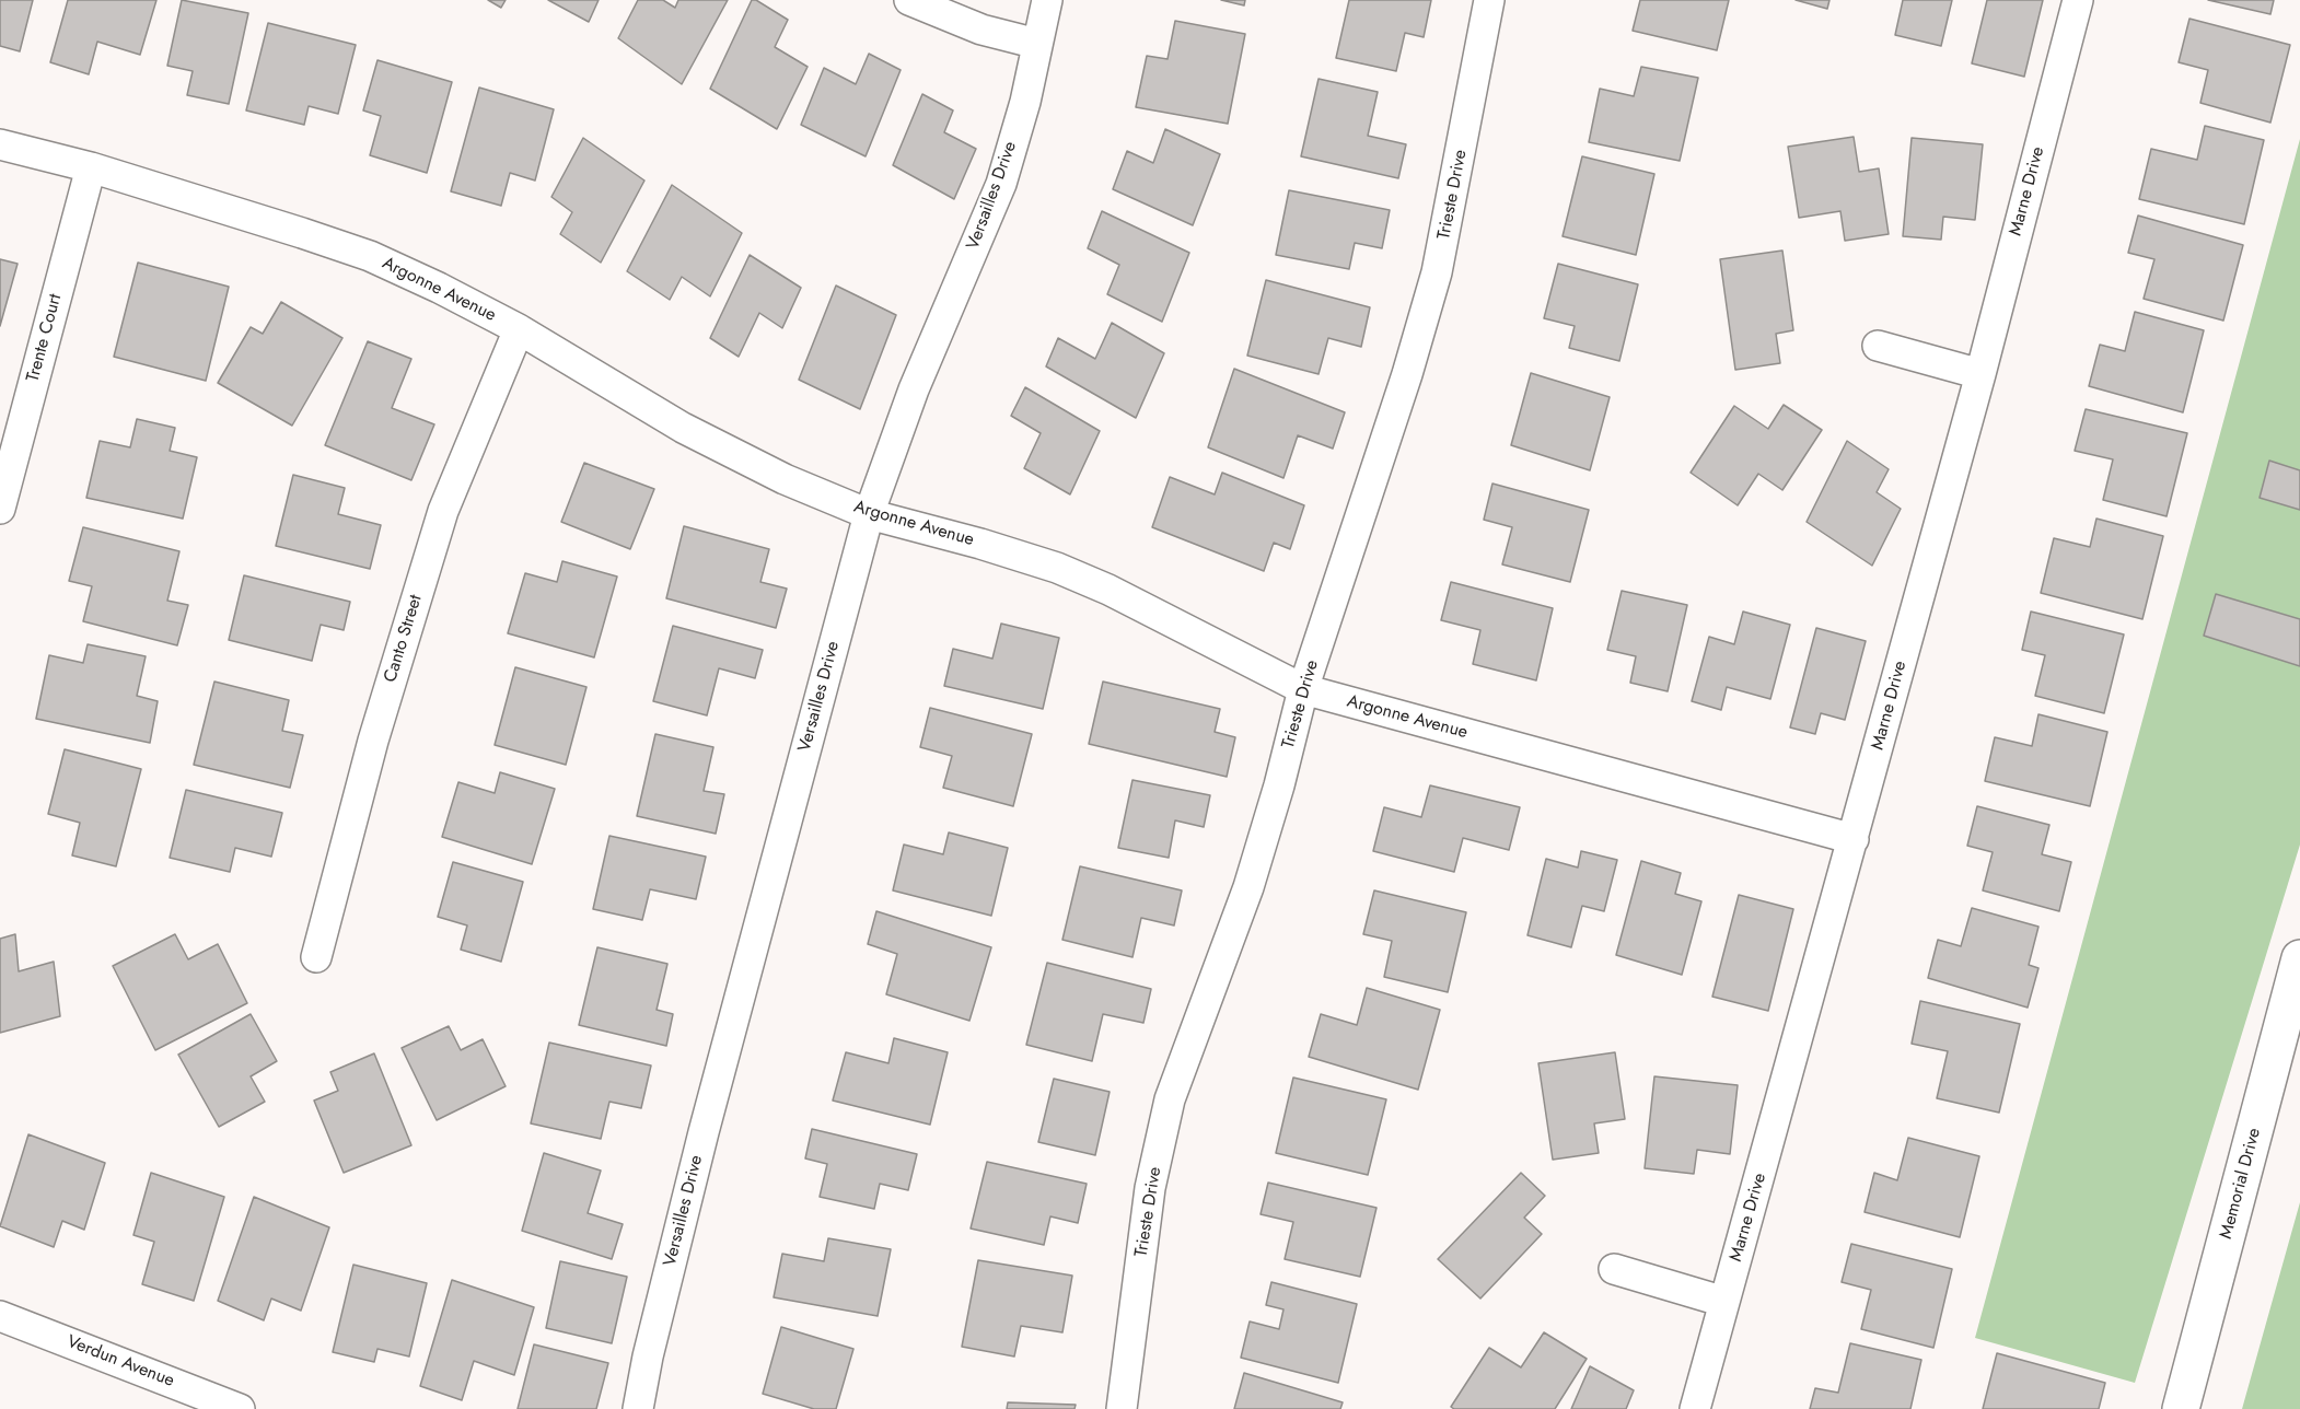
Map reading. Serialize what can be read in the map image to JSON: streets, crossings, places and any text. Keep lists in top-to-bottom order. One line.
{"streets":{"street":["Marne Drive","Trieste Drive","Versailles Drive","Argonne Avenue","Trente Court","Canto Street","Memorial Drive","Verdun Avenue"]},"crossings":[["Marne Drive","Argonne Avenue"],["Trieste Drive","Argonne Avenue"],["Versailles Drive","Argonne Avenue"],["Argonne Avenue","Trente Court"],["Argonne Avenue","Canto Street"]]}
